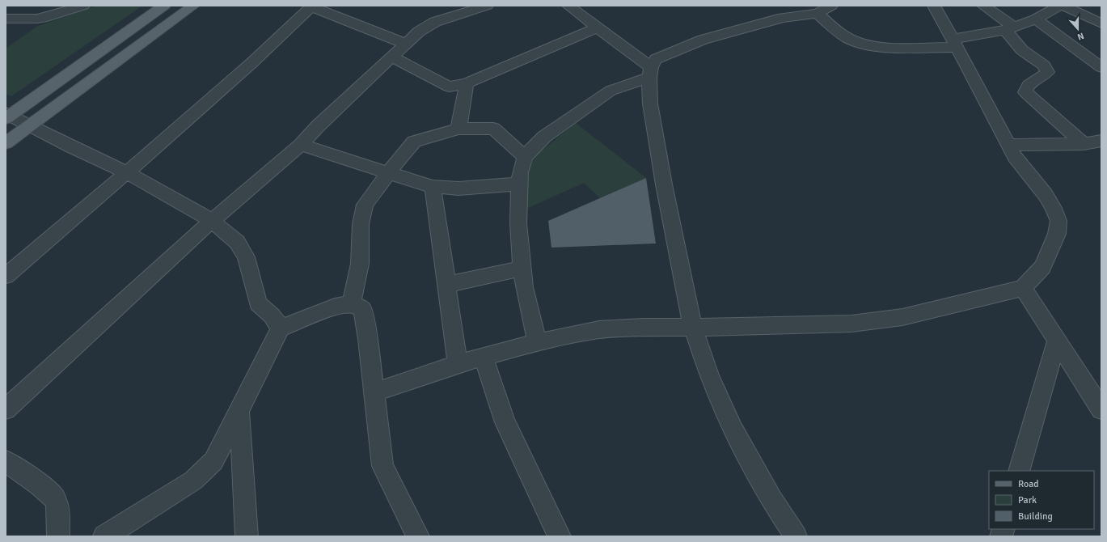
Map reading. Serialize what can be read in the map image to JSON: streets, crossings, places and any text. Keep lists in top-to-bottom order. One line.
{"legend":["Road","Park","Building"],"north":"bottom"}
